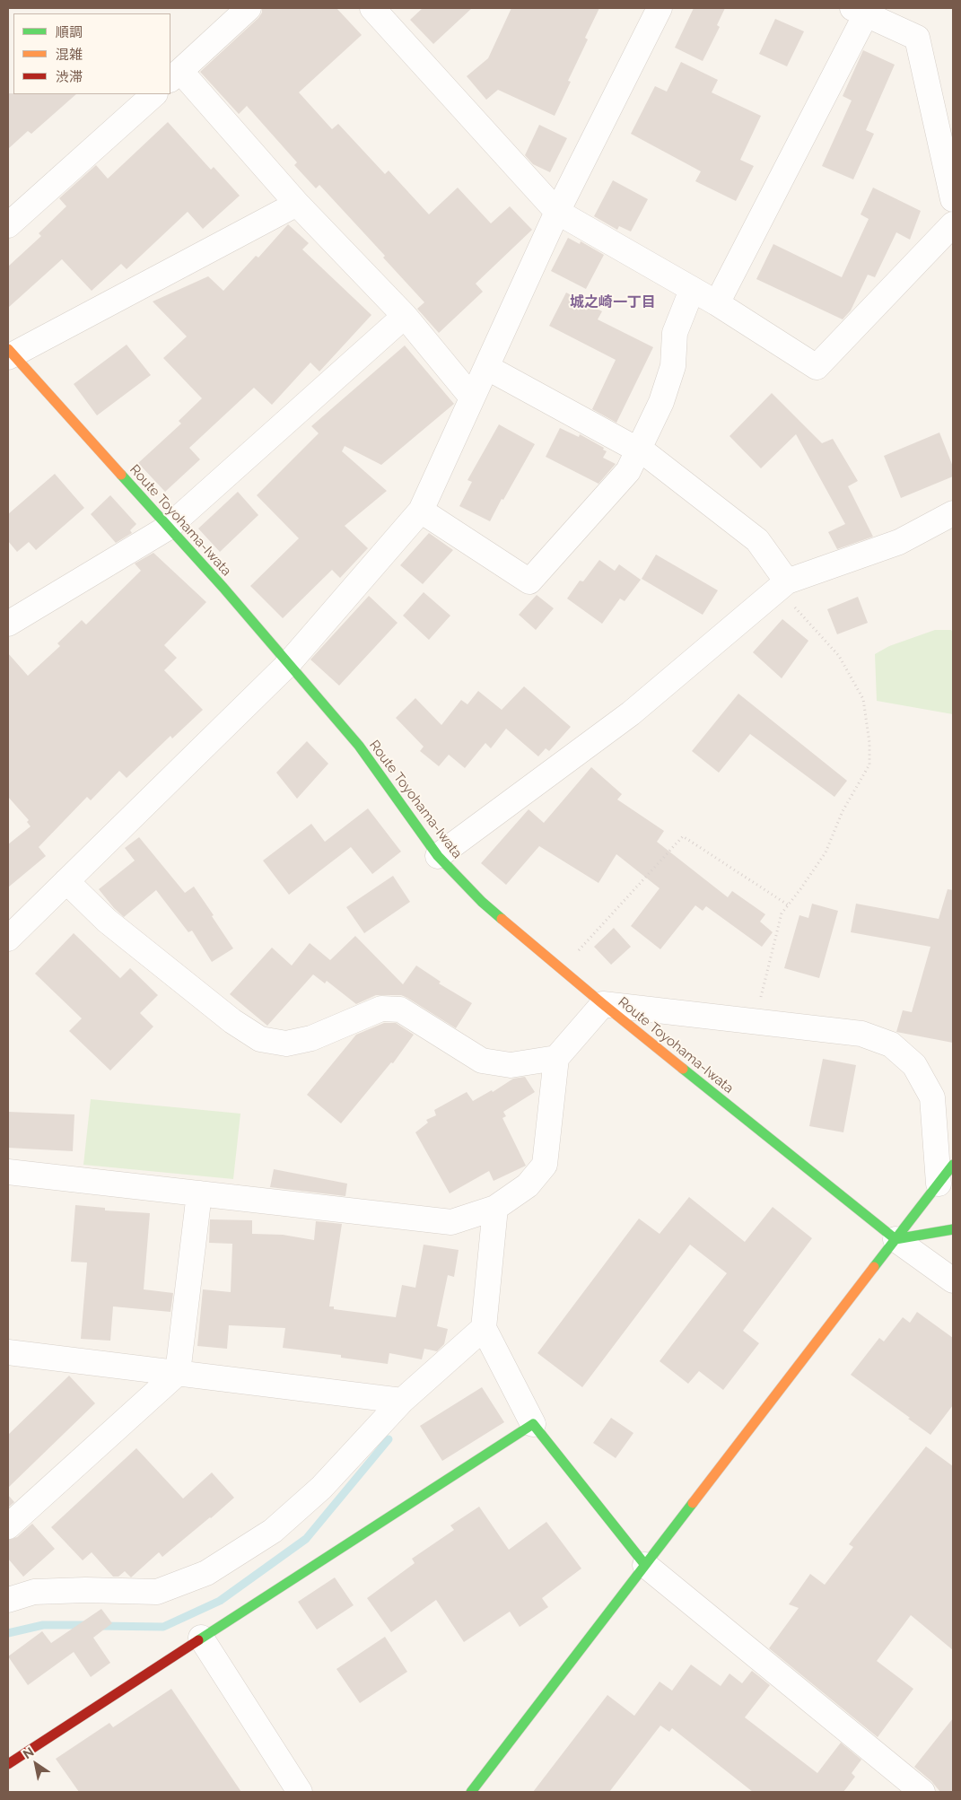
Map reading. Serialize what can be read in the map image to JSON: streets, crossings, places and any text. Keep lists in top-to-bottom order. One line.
{"streets":{"street":["Route Toyohama-Iwata"]},"districts":["城之崎一丁目"],"legend":["順調","混雑","渋滞"],"north":"top left"}
